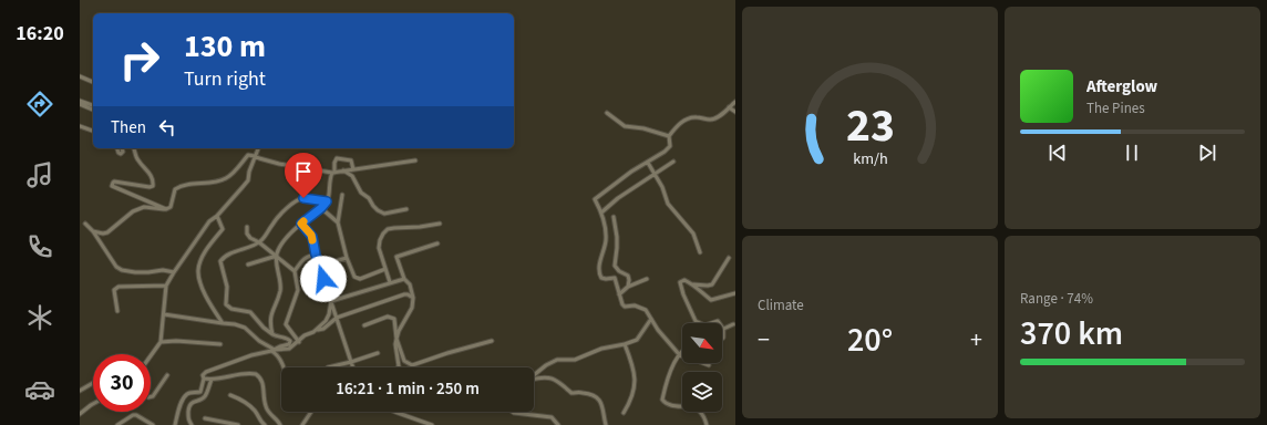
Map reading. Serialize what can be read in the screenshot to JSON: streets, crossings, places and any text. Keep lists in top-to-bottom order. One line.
{"north":"bottom right","page":{"tabs":"16:20","turn":["130 m","Turn right"],"song":["Afterglow","The Pines"],"then":"Then","tile":["Climate",["Range · 74%","370 km"]],"heat":["−","20°","+"],"limit":"30","trip":"16:21 · 1 min · 250 m","gauge":["23","km/h"]}}
